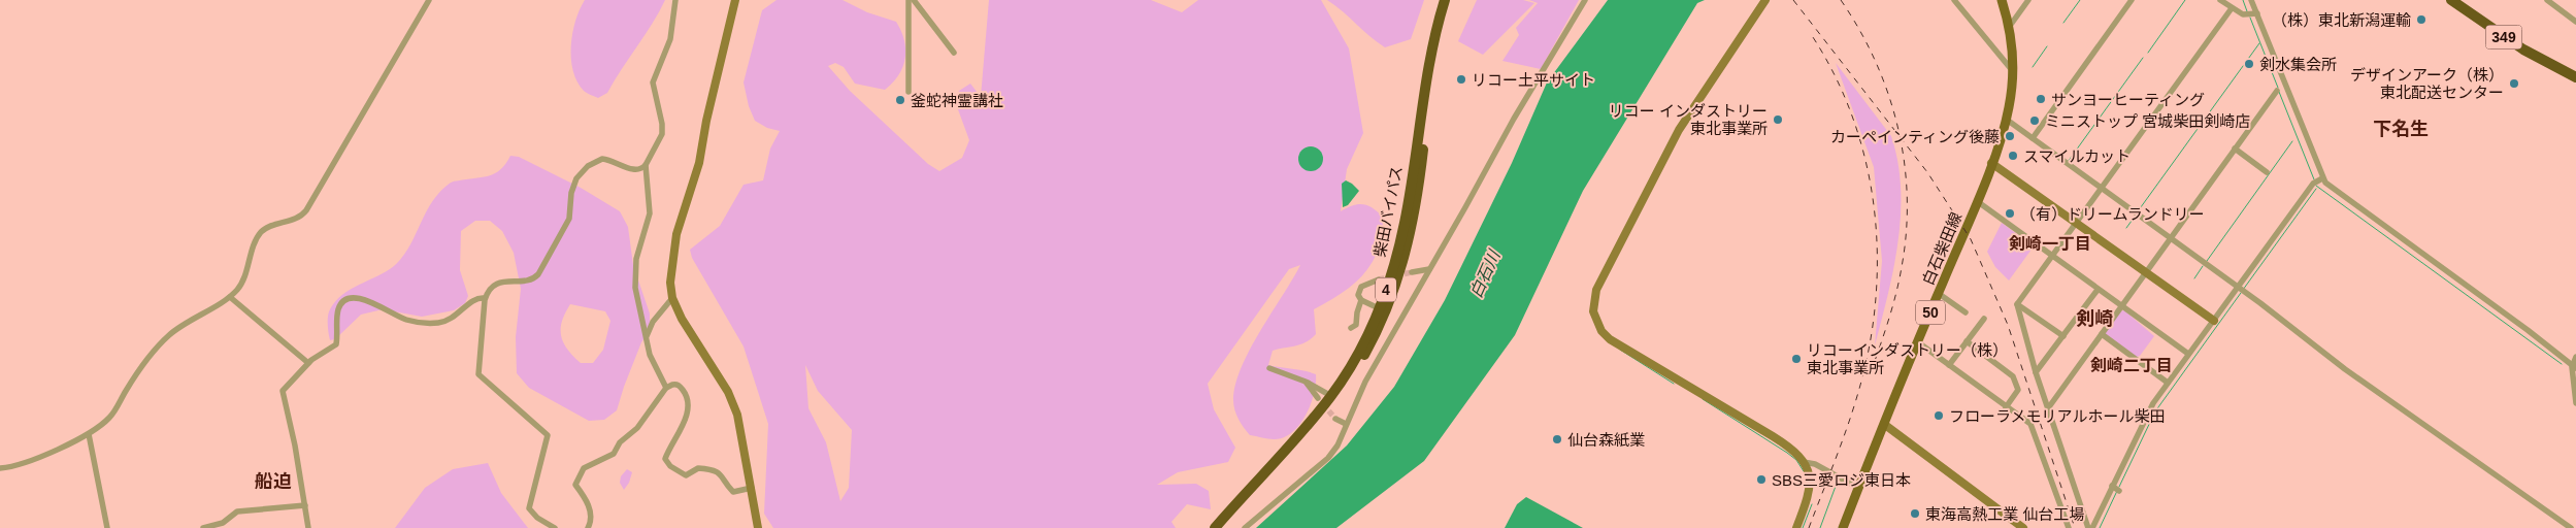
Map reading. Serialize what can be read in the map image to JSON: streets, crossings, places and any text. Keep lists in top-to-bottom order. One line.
{"streets":{"highway":["349","柴田バイパス","4"],"main road":["白石柴田線","50"]},"districts":["下名生","剣崎一丁目","剣崎","剣崎二丁目","船迫"],"water":["白石川"],"places":["（株）東北新潟運輸","剣水集会所","リコー土平サイト","デザインアーク（株） 東北配送センター","サンヨーヒーティング","釜蛇神霊講社","リコー インダストリー 東北事業所","ミニストップ 宮城柴田剣崎店","カーペインティング後藤","スマイルカット","（有）ドリームランドリー","リコーインダストリー（株） 東北事業所","フローラメモリアルホール柴田","仙台森紙業","SBS三愛ロジ東日本","東海高熱工業 仙台工場"]}
